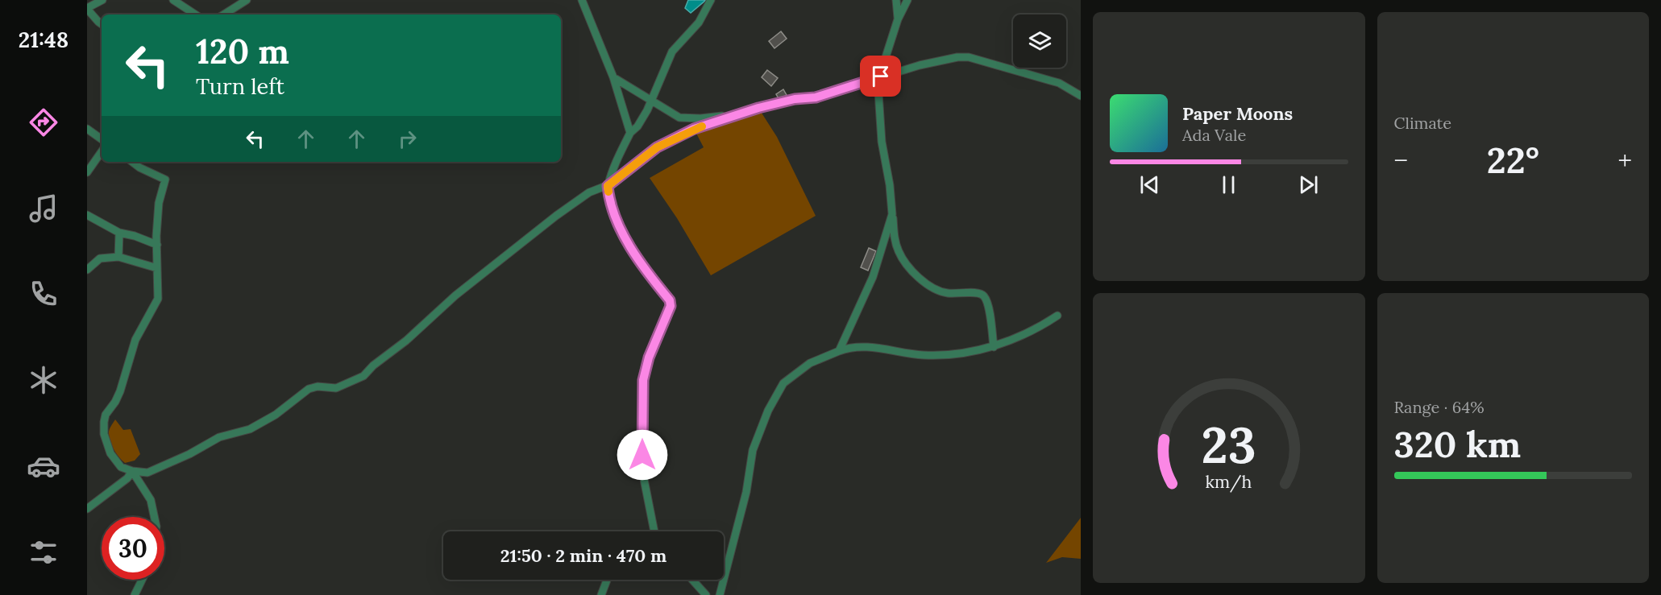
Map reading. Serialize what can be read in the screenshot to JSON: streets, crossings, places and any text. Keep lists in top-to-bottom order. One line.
{"page":{"tabs":"21:48","tile":["Climate",["Range · 64%","320 km"]],"turn":["120 m","Turn left"],"song":["Paper Moons","Ada Vale"],"heat":["−","22°","+"],"limit":"30","trip":"21:50 · 2 min · 470 m","gauge":["23","km/h"]}}
